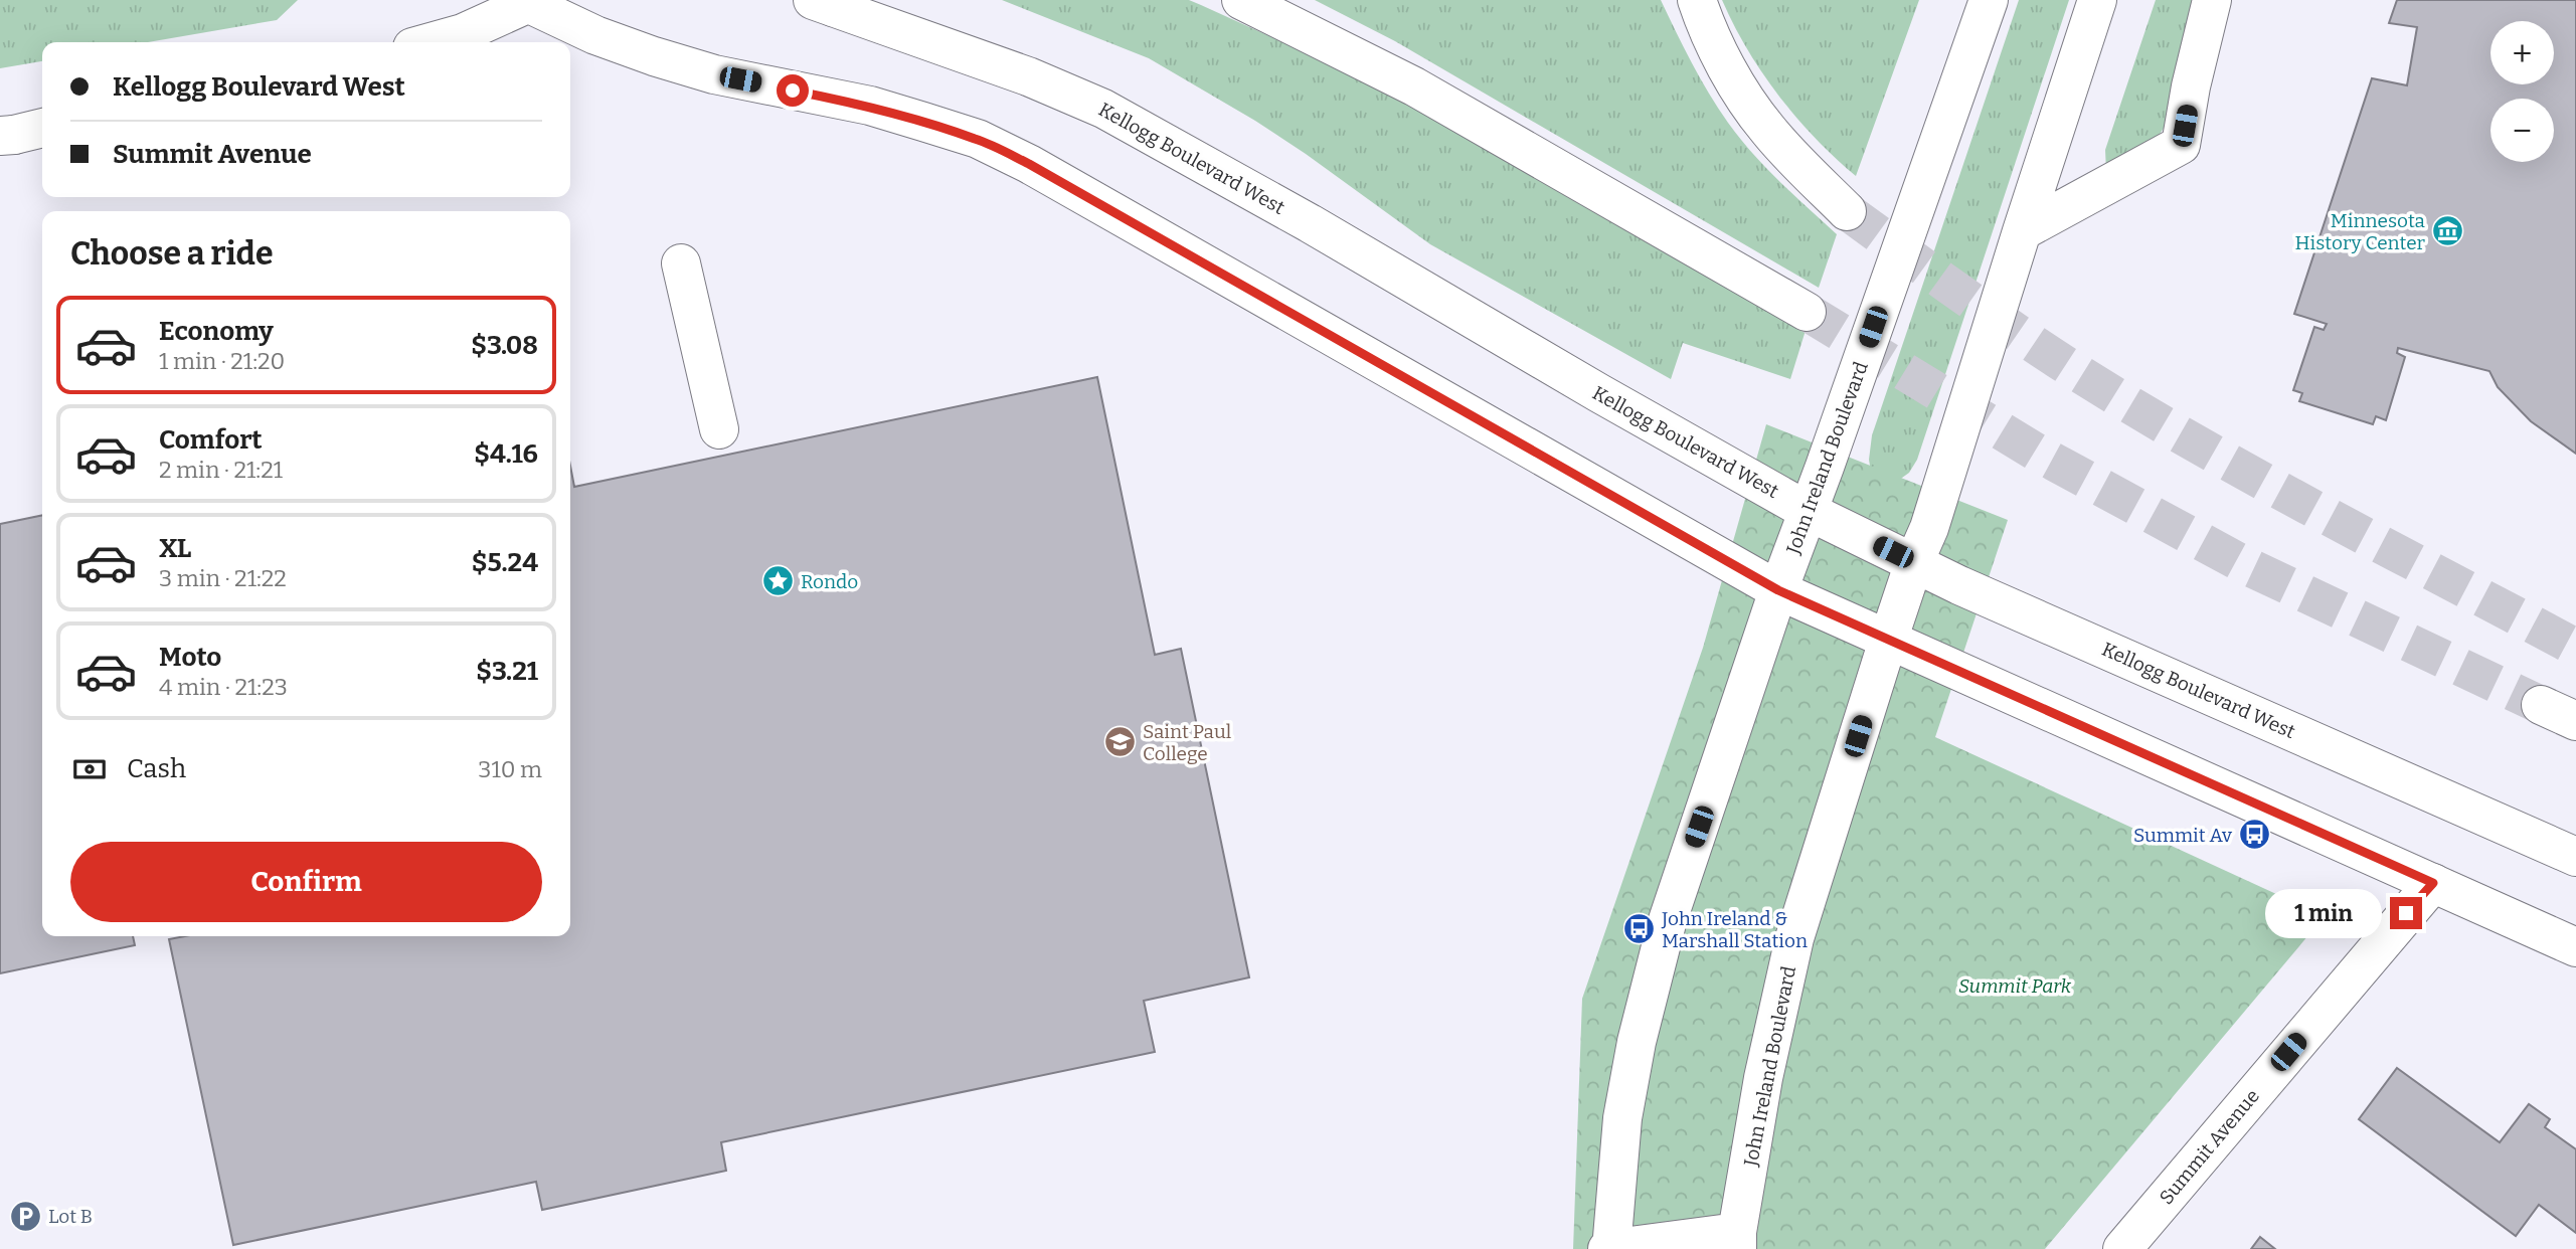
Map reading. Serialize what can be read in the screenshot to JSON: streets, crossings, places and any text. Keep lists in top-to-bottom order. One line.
{"streets":{"main road":["Kellogg Boulevard West","John Ireland Boulevard","Summit Avenue"]},"crossings":[["Kellogg Boulevard West","John Ireland Boulevard"]],"parks":["Summit Park"],"places":{"museum":["Minnesota History Center"],"place":["Rondo"],"school or university":["Saint Paul College"],"bus stop":["Summit Av","John Ireland & Marshall Station"],"parking":["Lot B"]},"page":{"map_buttons":["+","−"],"banner":["Kellogg Boulevard West","Summit Avenue"],"heading":"Choose a ride","list":[{"name":"Economy","note":"1 min · 21:20","value":"$3.08"},{"name":"Comfort","note":"2 min · 21:21","value":"$4.16"},{"name":"XL","note":"3 min · 21:22","value":"$5.24"},{"name":"Moto","note":"4 min · 21:23","value":"$3.21"}],"pay":["Cash","310 m"],"buttons":"Confirm","bubble":"1 min"}}
